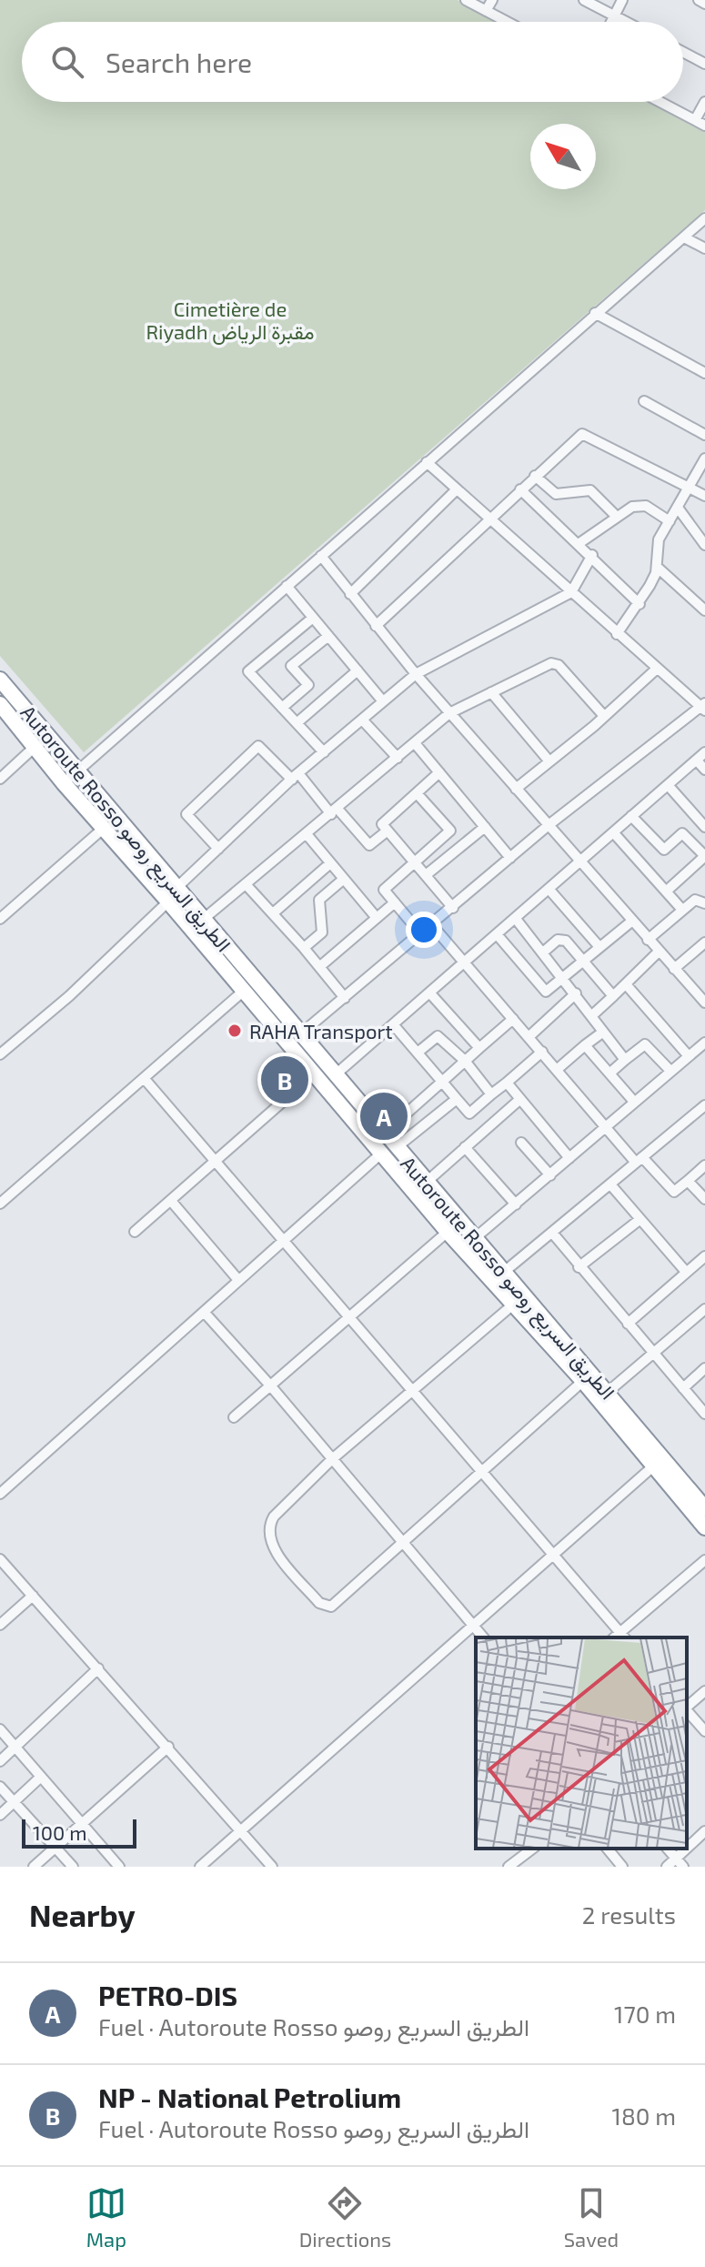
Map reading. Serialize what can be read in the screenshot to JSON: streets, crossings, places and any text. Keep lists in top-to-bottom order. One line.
{"streets":{"highway":["Autoroute Rosso الطريق السريع روصو"]},"parks":["Cimetière de Riyadh مقبرة الرياض"],"places":["RAHA Transport"],"scale_bar":"100 m","north":"top left","page":{"search":"Search here","pins":["B","A"],"scale":"100 m","heading":["Nearby","2 results"],"list":[{"mark":"A","name":"PETRO-DIS","note":"Fuel · Autoroute Rosso الطريق السريع روصو","value":"170 m"},{"mark":"B","name":"NP - National Petrolium","note":"Fuel · Autoroute Rosso الطريق السريع روصو","value":"180 m"}],"nav":["Map","Directions","Saved"]}}
